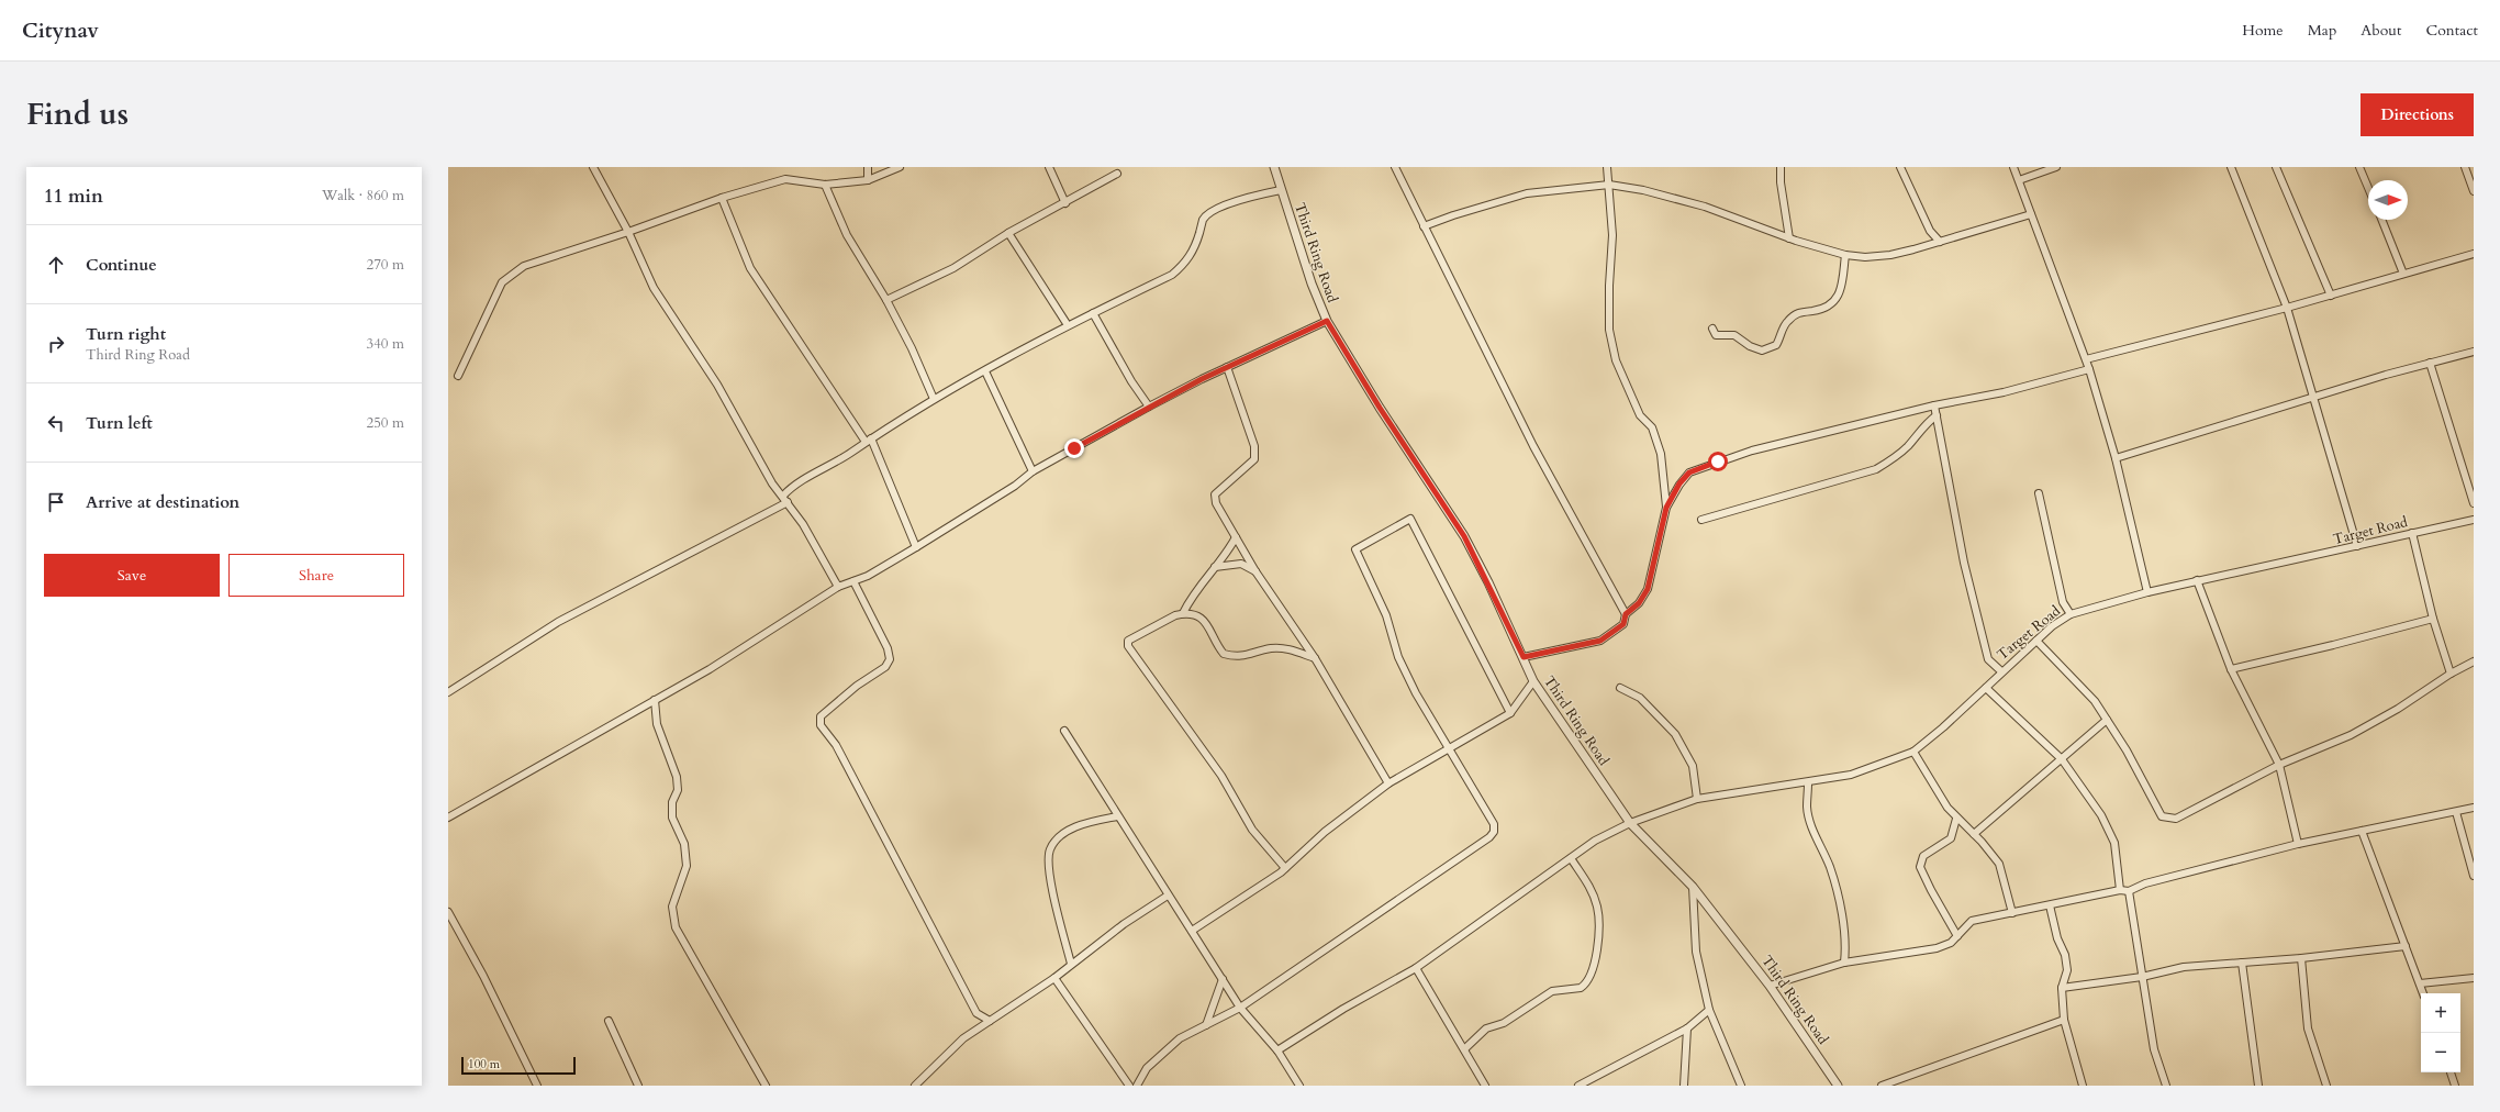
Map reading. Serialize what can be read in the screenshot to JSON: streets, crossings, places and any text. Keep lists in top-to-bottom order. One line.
{"streets":{"street":["Third Ring Road","Target Road"]},"crossings":[["Third Ring Road","Target Road"]],"scale_bar":"100 m","north":"right","page":{"header":"Citynav","nav":["Home","Map","About","Contact"],"title":"Find us","buttons":["Directions",["Save","Share"]],"heading":["11 min","Walk · 860 m"],"list":[["Continue","270 m"],["Turn right","Third Ring Road","340 m"],["Turn left","250 m"],"Arrive at destination"],"map_buttons":["+","−"],"scale":"100 m"}}
